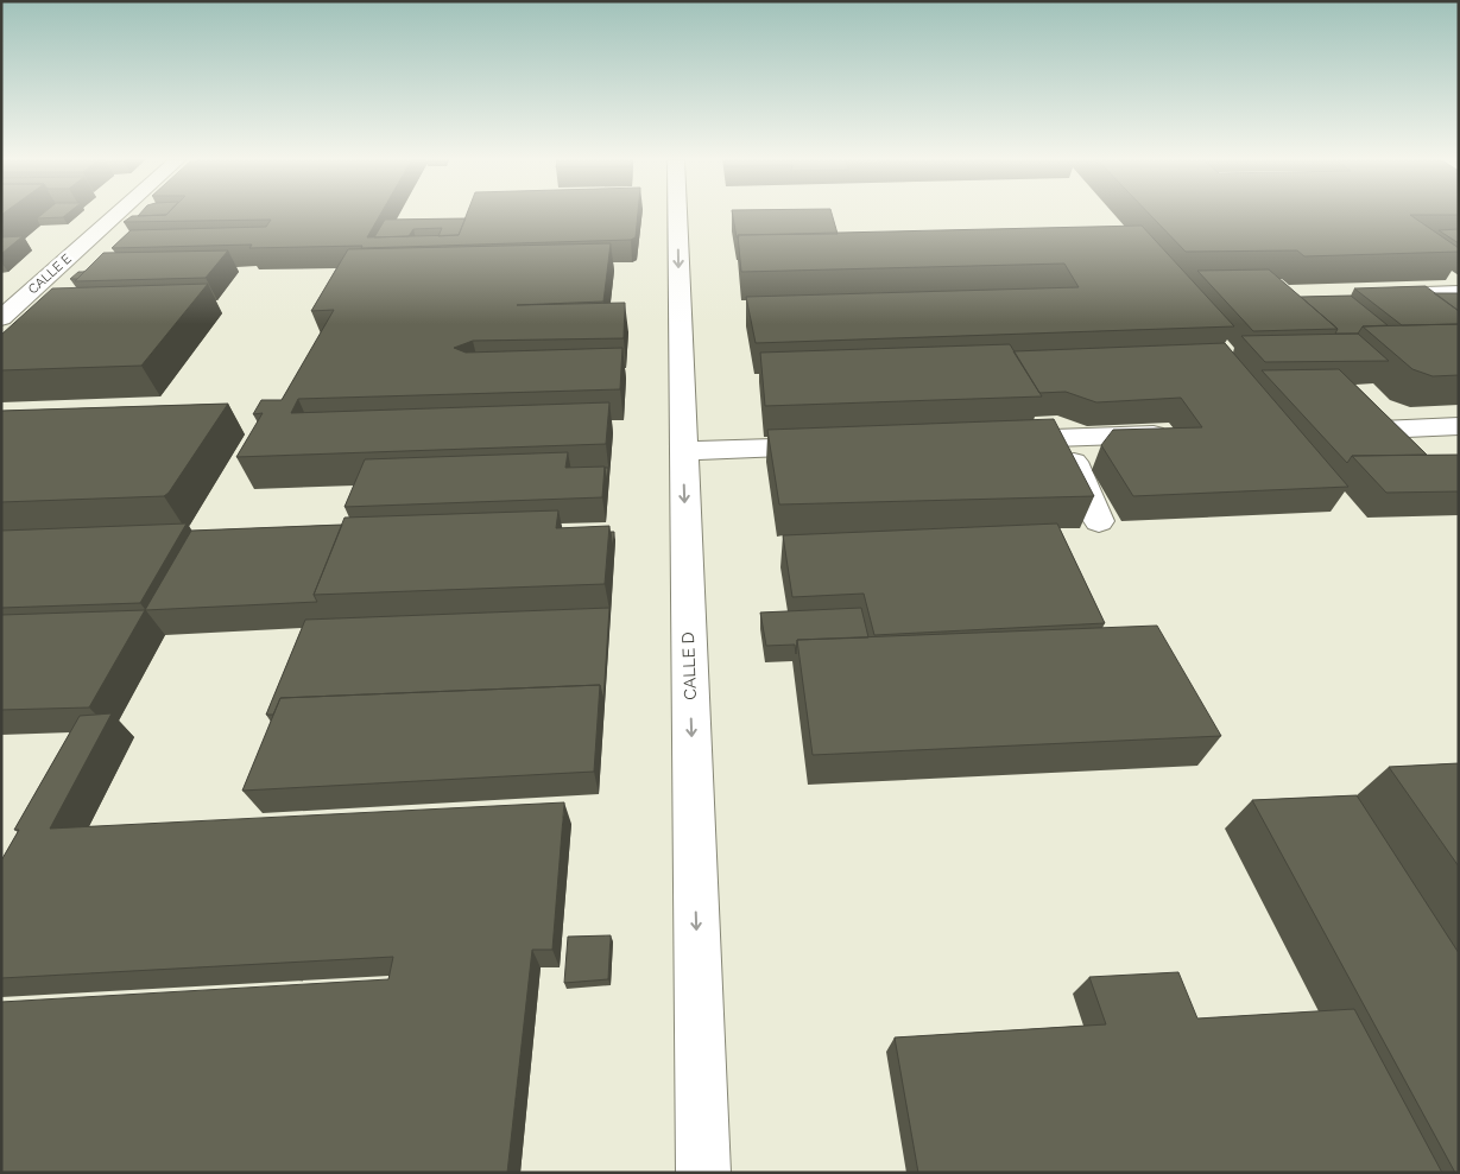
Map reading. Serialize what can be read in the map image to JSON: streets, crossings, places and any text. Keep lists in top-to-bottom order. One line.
{"streets":{"street":["CALLE E","CALLE D"]},"one_way":["CALLE D"]}
